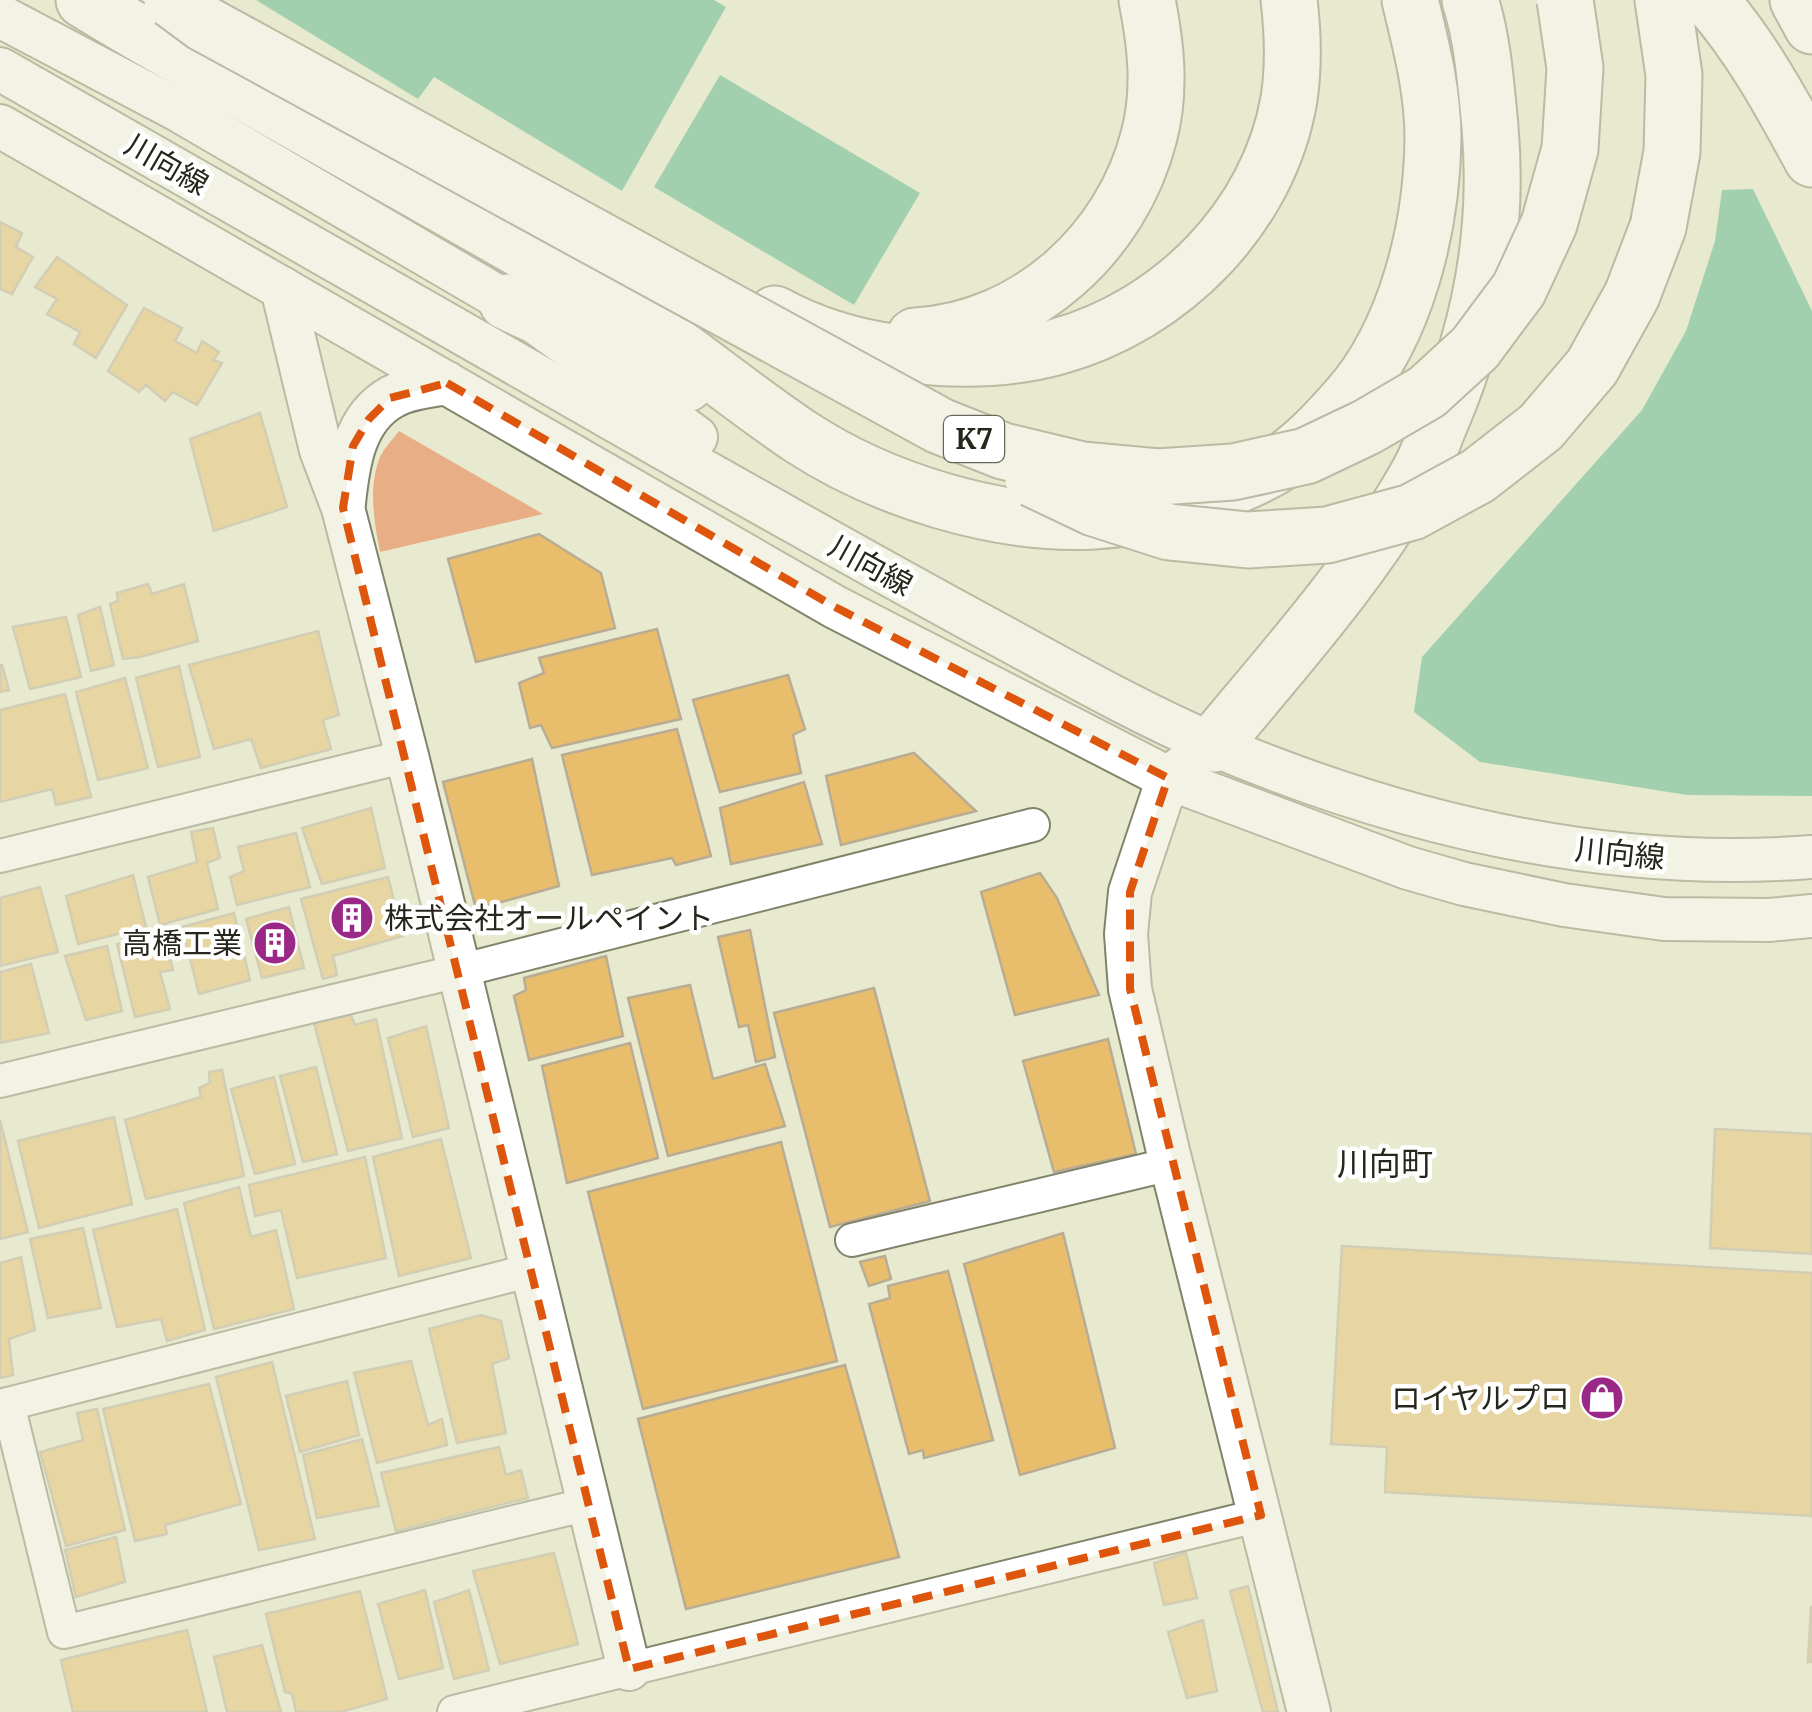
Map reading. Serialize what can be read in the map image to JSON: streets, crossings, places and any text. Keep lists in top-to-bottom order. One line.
{"streets":{"highway":["K7"],"street":["川向線"]},"districts":["川向町"],"places":{"building":["株式会社オールペイント","高橋工業"],"shop":["ロイヤルプロ"]}}
